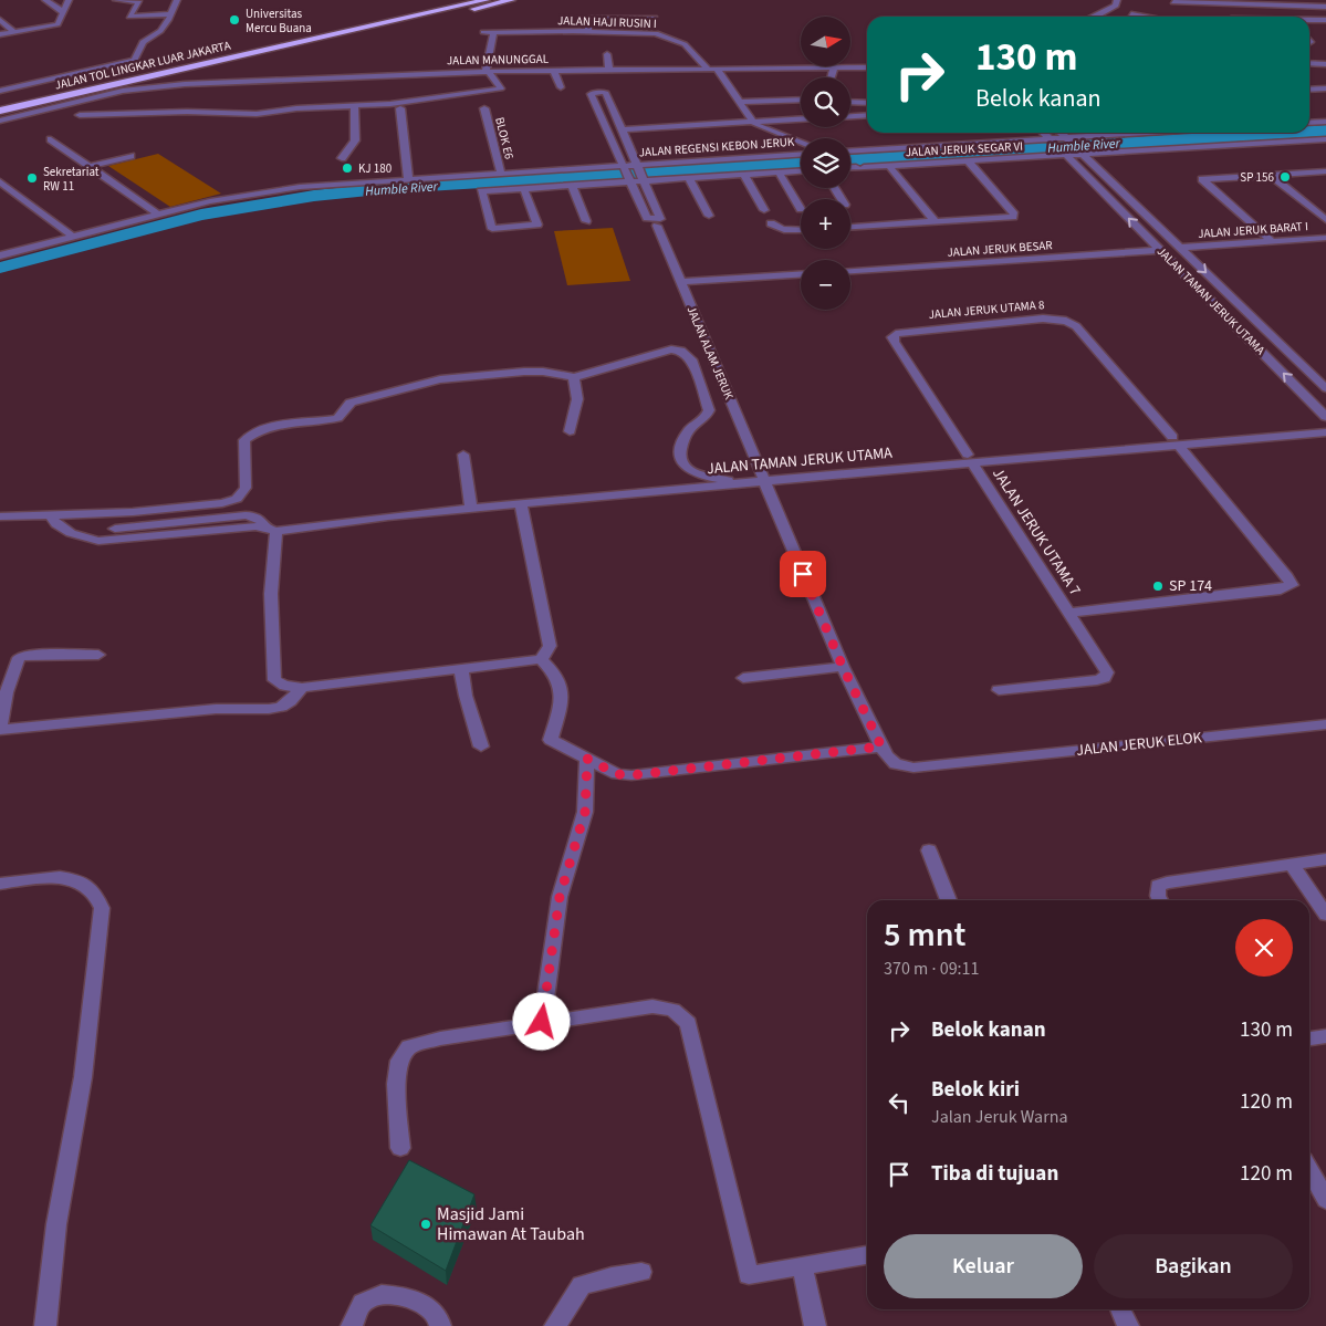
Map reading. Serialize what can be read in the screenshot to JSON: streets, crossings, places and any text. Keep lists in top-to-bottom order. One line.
{"streets":{"highway":["JALAN TOL LINGKAR LUAR JAKARTA"],"street":["JALAN HAJI RUSIN I","JALAN MANUNGGAL","BLOK E6","JALAN REGENSI KEBON JERUK","JALAN JERUK SEGAR VI","JALAN JERUK BARAT I","JALAN JERUK BESAR","JALAN TAMAN JERUK UTAMA","JALAN JERUK UTAMA 8","JALAN ALAM JERUK","JALAN JERUK UTAMA 7","JALAN JERUK ELOK"]},"crossings":[["JALAN HAJI RUSIN I","JALAN MANUNGGAL"],["BLOK E6","JALAN REGENSI KEBON JERUK"],["JALAN JERUK SEGAR VI","JALAN TAMAN JERUK UTAMA"],["JALAN JERUK BARAT I","JALAN TAMAN JERUK UTAMA"],["JALAN JERUK BESAR","JALAN TAMAN JERUK UTAMA"],["JALAN TAMAN JERUK UTAMA","JALAN JERUK UTAMA 8"],["JALAN TAMAN JERUK UTAMA","JALAN ALAM JERUK"],["JALAN TAMAN JERUK UTAMA","JALAN JERUK UTAMA 7"],["JALAN JERUK UTAMA 8","JALAN JERUK UTAMA 7"],["JALAN ALAM JERUK","JALAN JERUK ELOK"]],"water":["Humble River"],"places":["Universitas Mercu Buana","KJ 180","SP 156","Sekretariat RW 11","SP 174","Masjid Jami Himawan At Taubah"],"north":"right","page":{"map_buttons":["+","−"],"turn":["130 m","Belok kanan"],"heading":["5 mnt","370 m · 09:11"],"list":[{"name":"Belok kanan","value":"130 m"},{"name":"Belok kiri","note":"Jalan Jeruk Warna","value":"120 m"},{"name":"Tiba di tujuan","value":"120 m"}],"buttons":["Keluar","Bagikan"]}}
